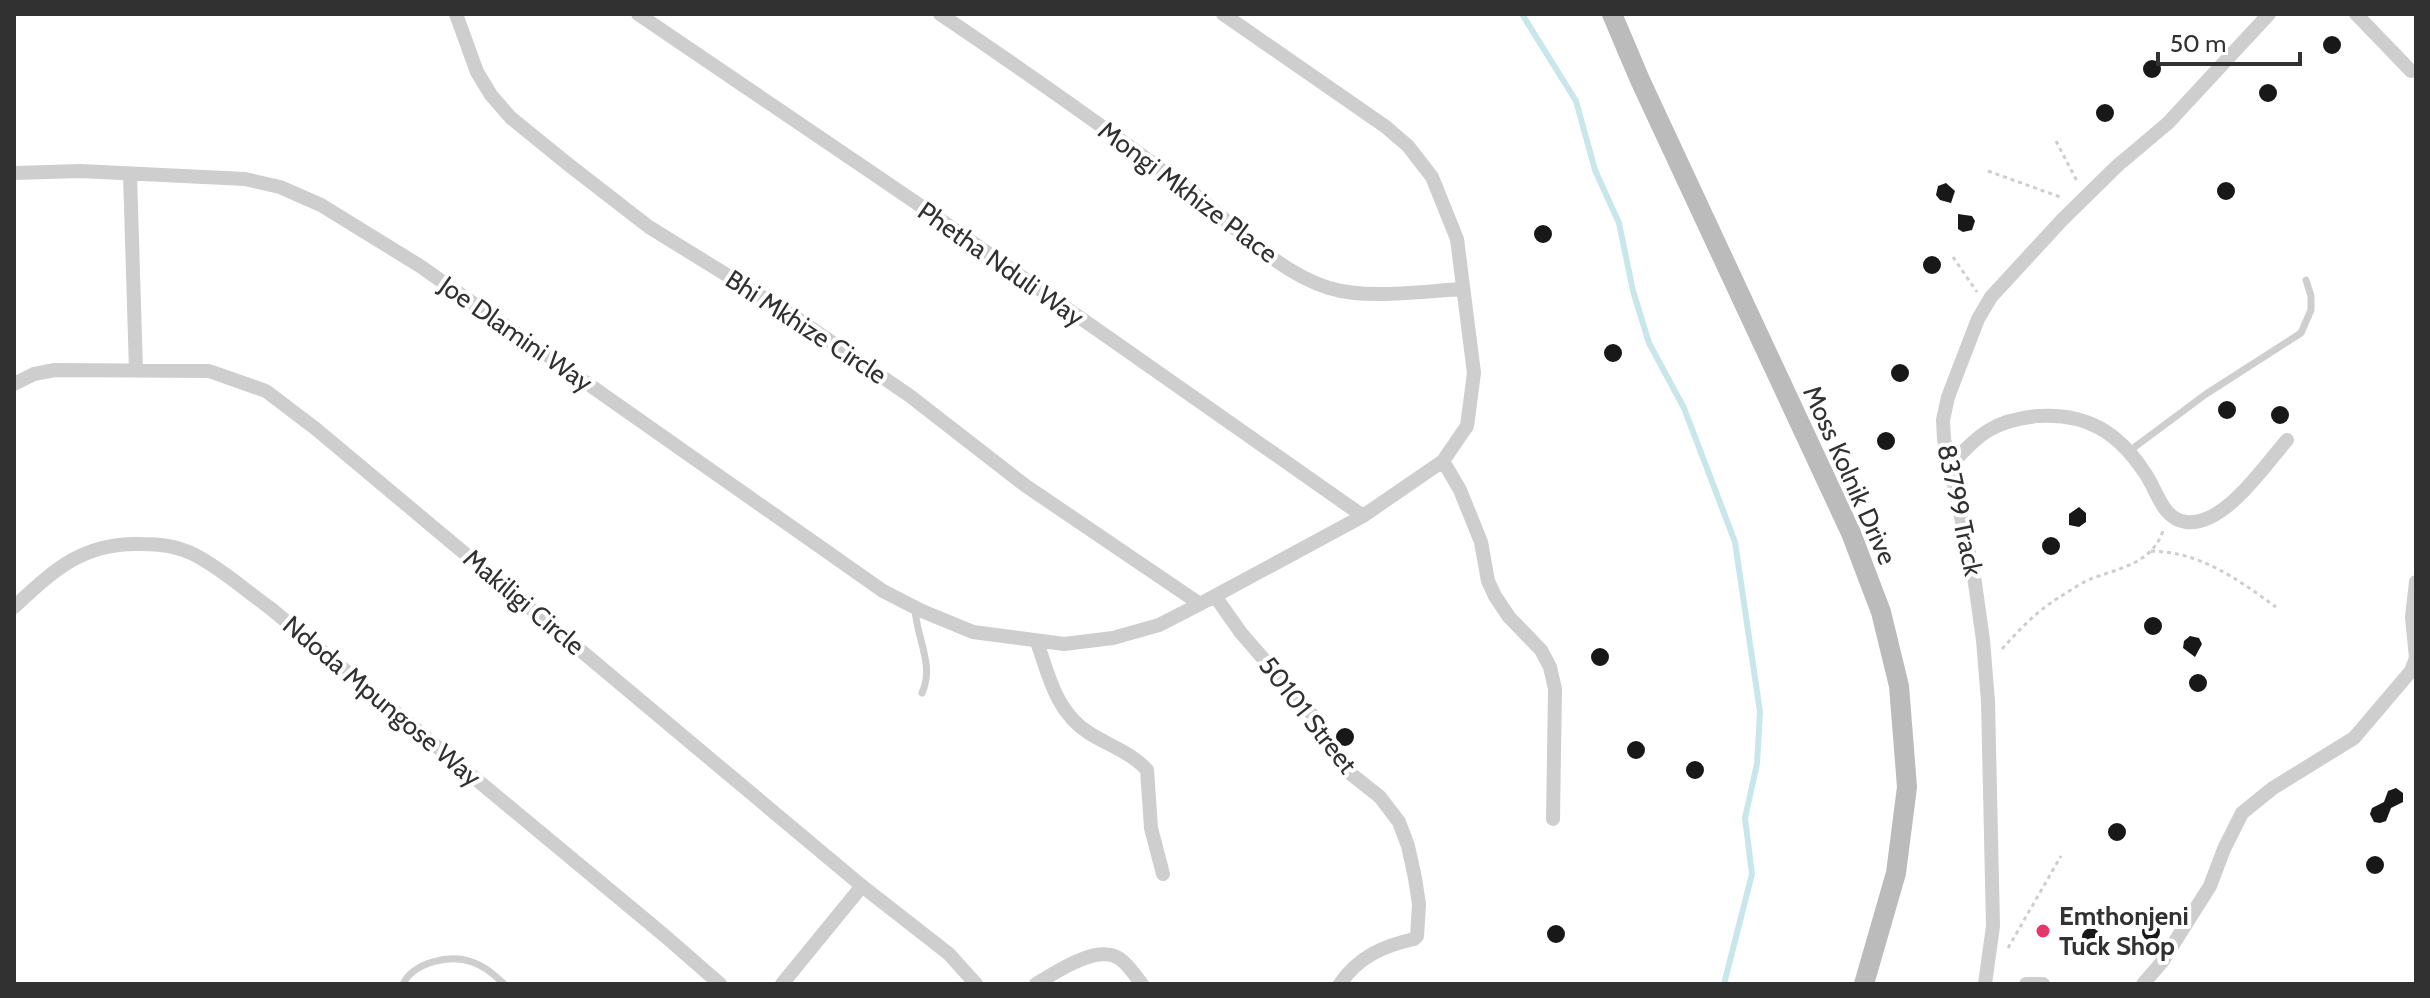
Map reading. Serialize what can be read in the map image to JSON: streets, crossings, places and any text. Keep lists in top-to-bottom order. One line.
{"streets":{"main road":["Moss Kolnik Drive"],"street":["Mongi Mkhize Place","Phetha Nduli Way","Bhi Mkhize Circle","Joe Dlamini Way","83799 Track","Makiligi Circle","Ndoda Mpungose Way","50101 Street"]},"places":["Emthonjeni Tuck Shop"],"scale_bar":"50 m"}
